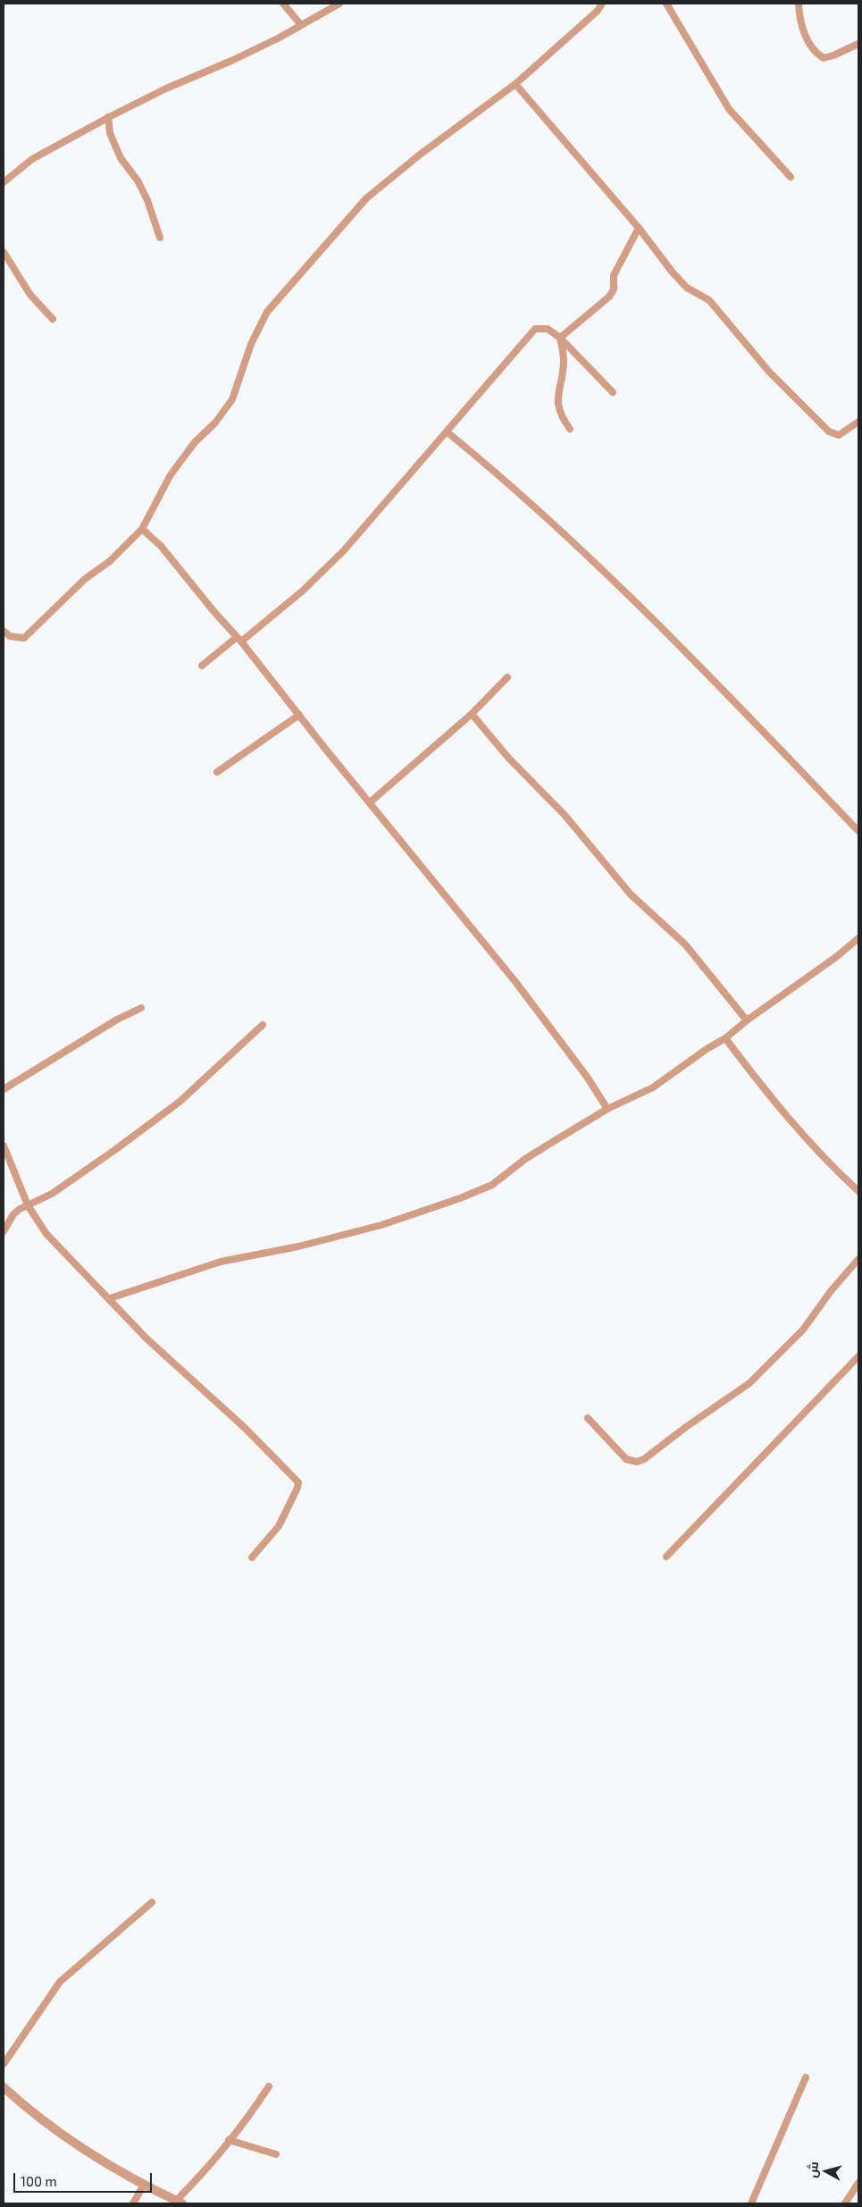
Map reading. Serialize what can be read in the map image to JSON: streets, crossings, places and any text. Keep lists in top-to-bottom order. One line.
{"scale_bar":"100 m","north":"left"}
